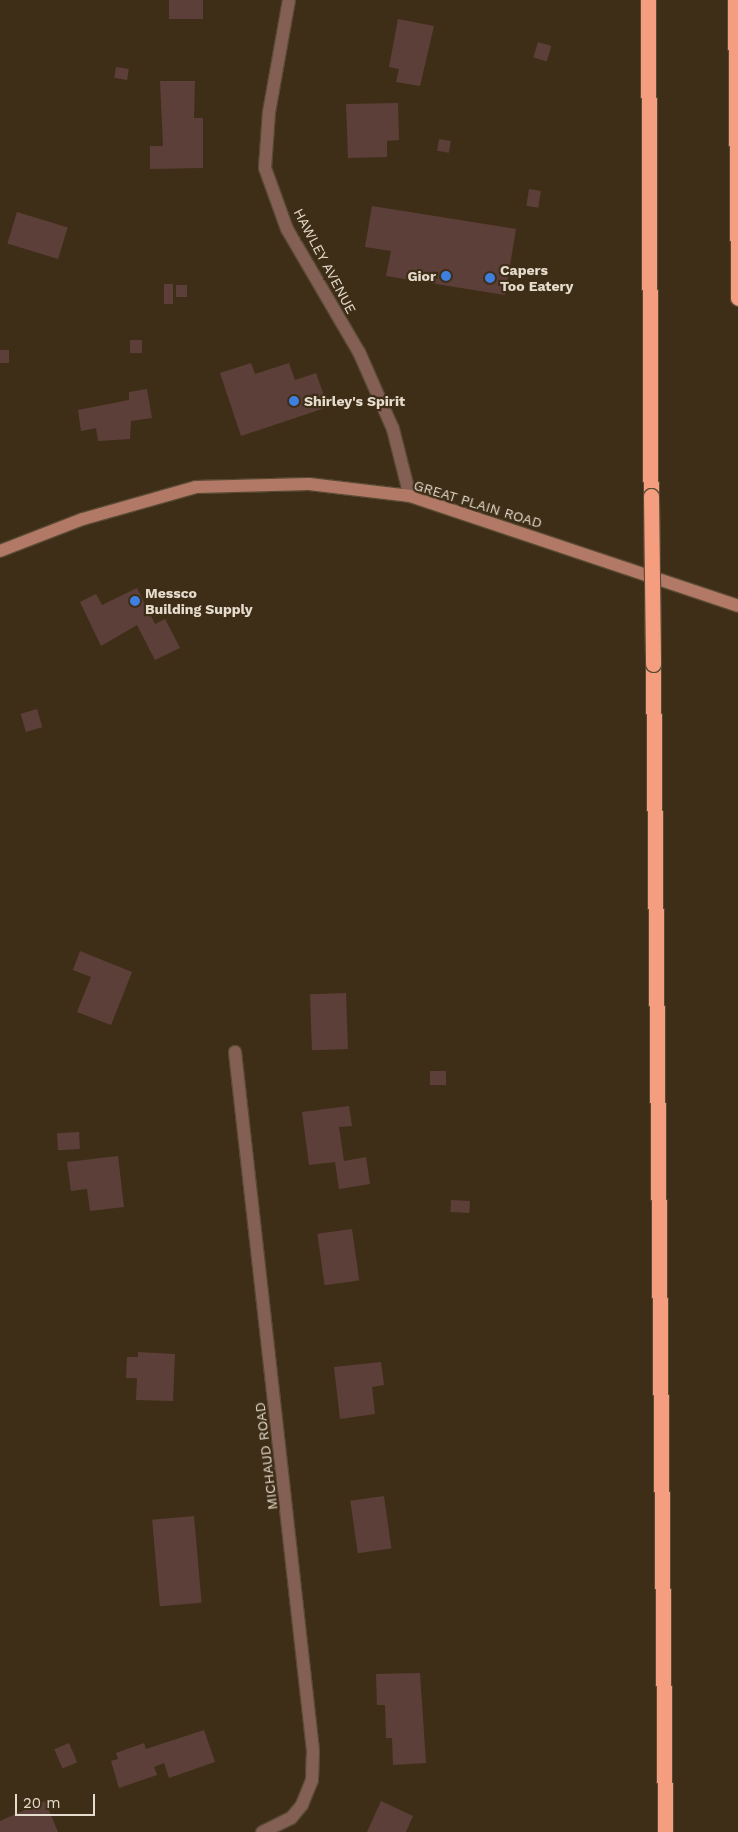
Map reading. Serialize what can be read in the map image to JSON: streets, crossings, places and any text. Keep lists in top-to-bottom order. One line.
{"streets":{"main road":["GREAT PLAIN ROAD"],"street":["HAWLEY AVENUE","MICHAUD ROAD"]},"crossings":[["HAWLEY AVENUE","GREAT PLAIN ROAD"]],"places":["Gior","Capers Too Eatery","Shirley's Spirit","Messco Building Supply"],"scale_bar":"20 m"}
